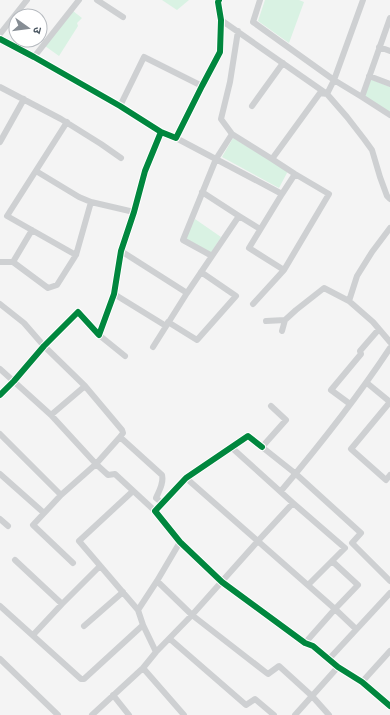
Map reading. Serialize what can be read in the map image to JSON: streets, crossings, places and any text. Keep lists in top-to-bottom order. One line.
{"north":"right"}
